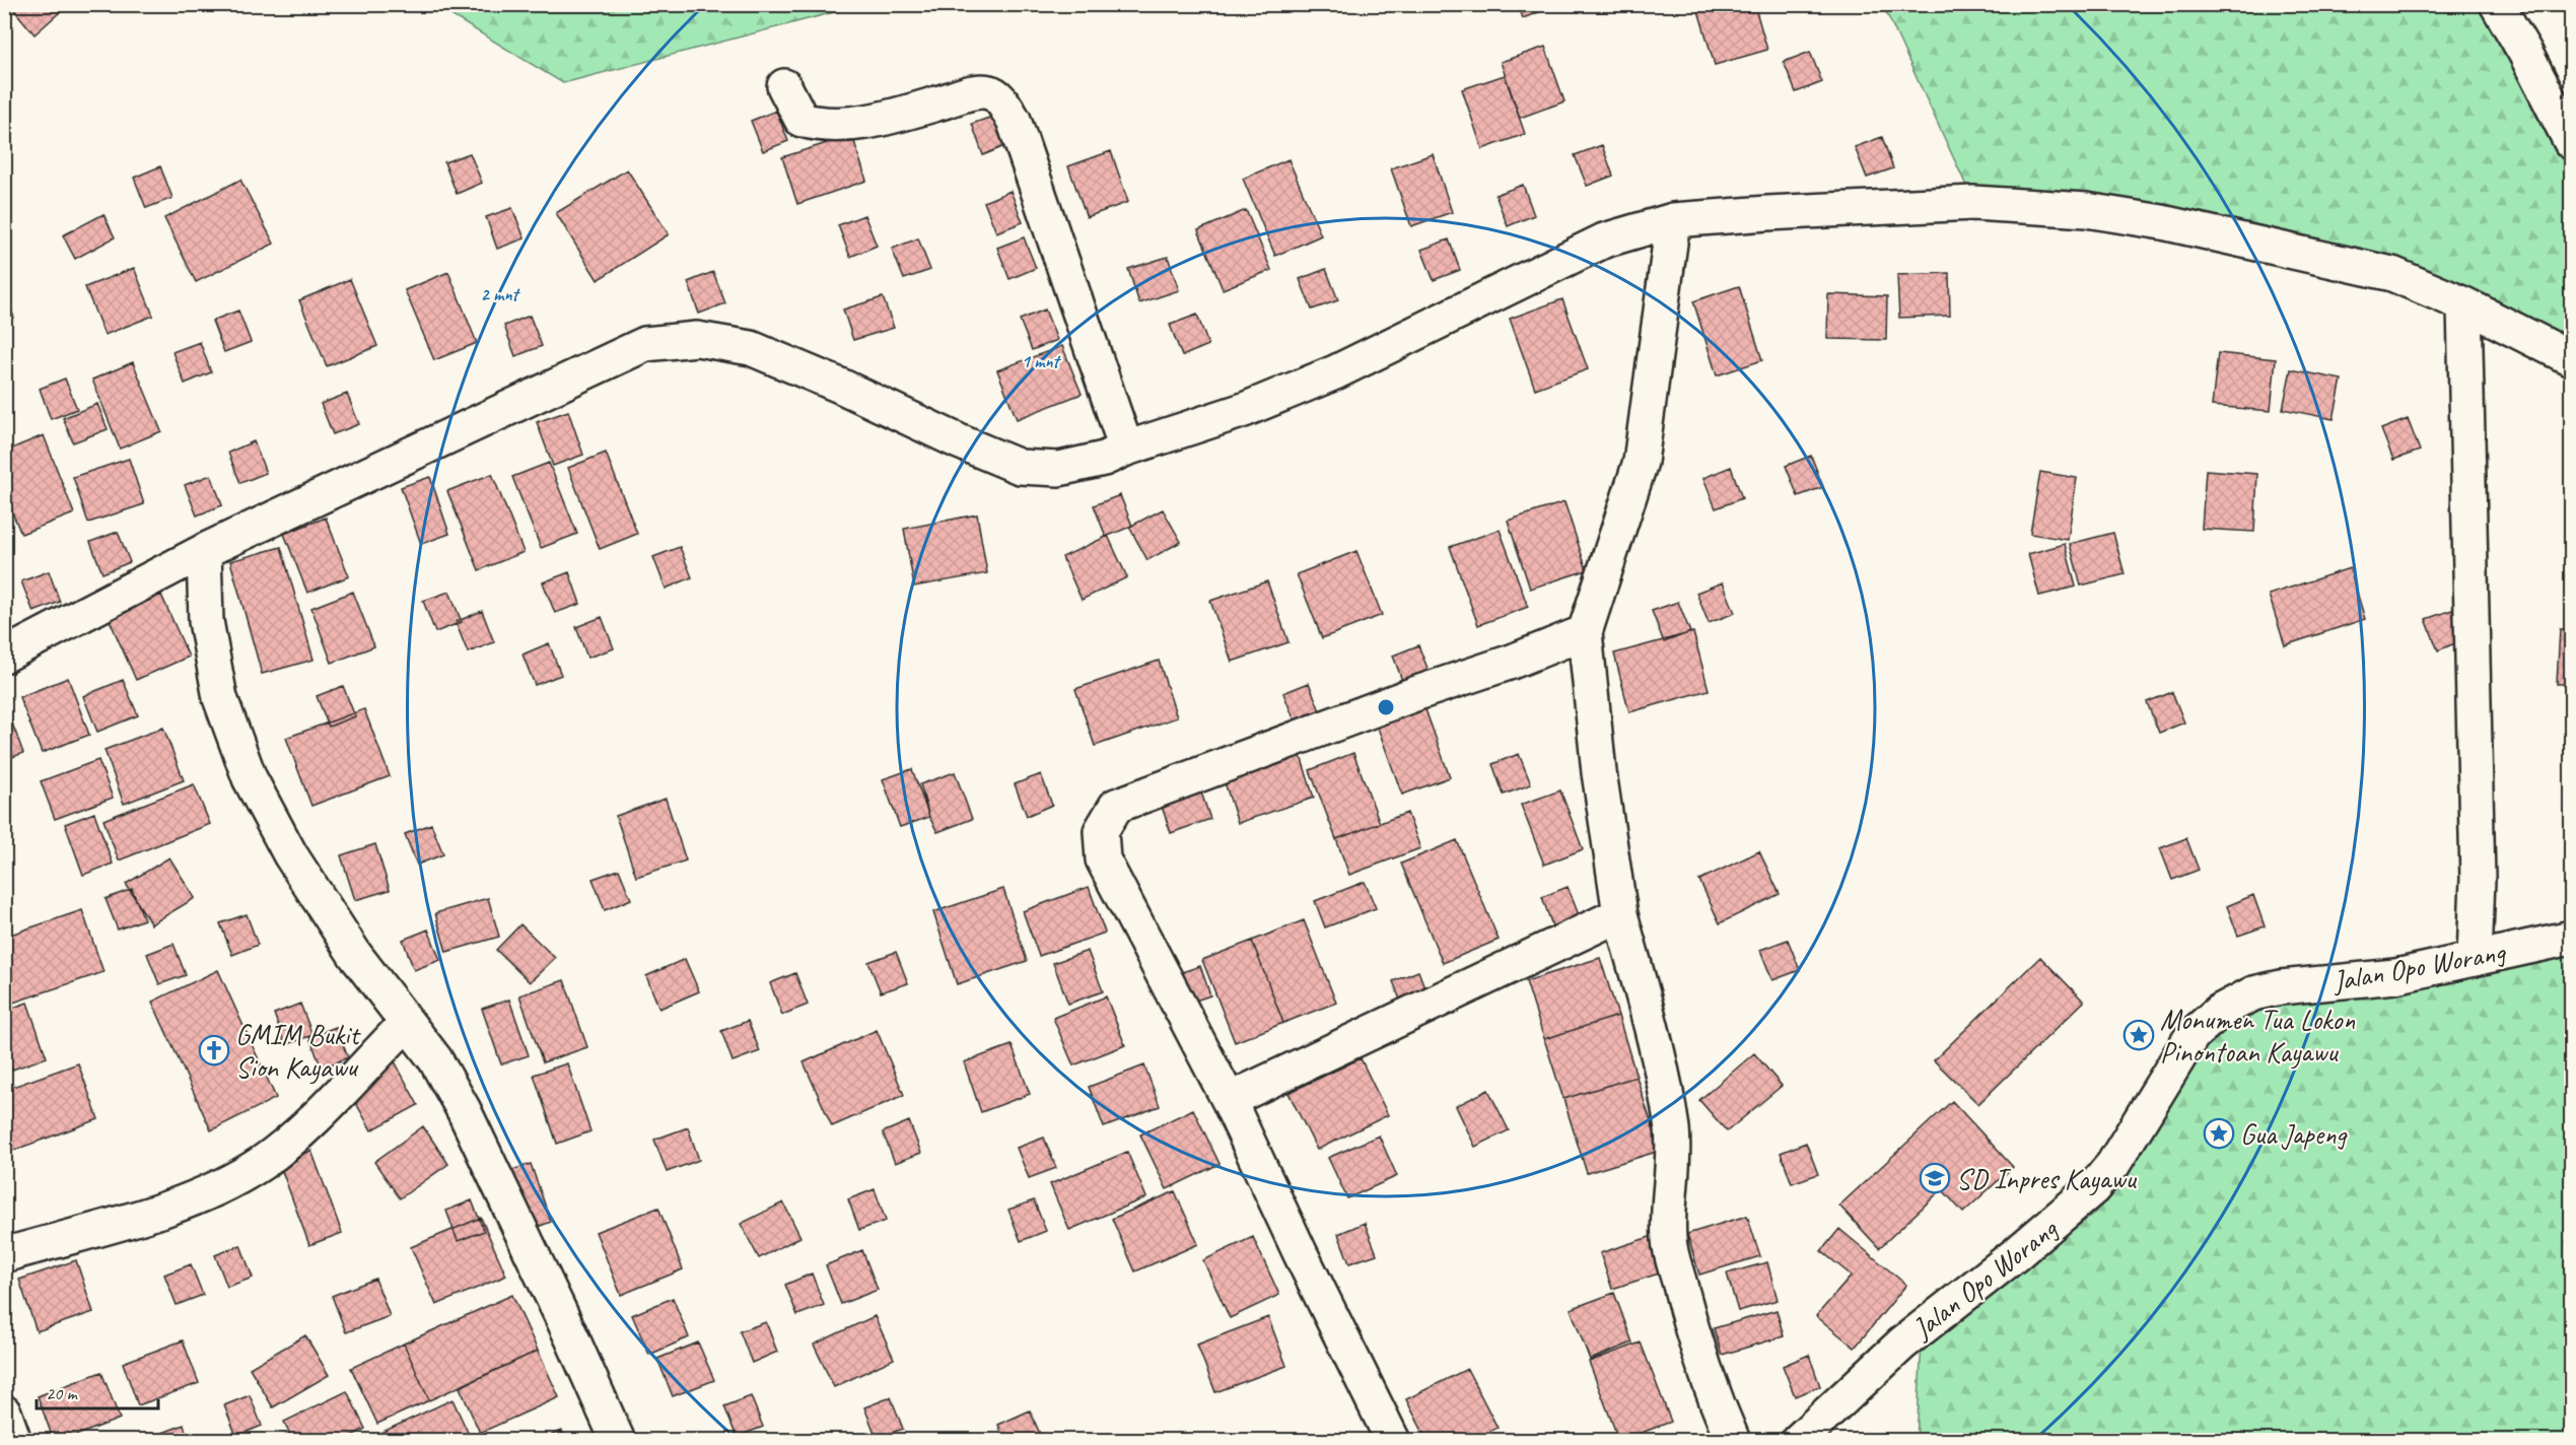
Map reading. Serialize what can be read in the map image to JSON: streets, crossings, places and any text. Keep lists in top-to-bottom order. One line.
{"streets":{"street":["Jalan Opo Worang"]},"places":{"place":["Monumen Tua Lokon Pinontoan Kayawu","Gua Japeng"],"church":["GMIM Bukit Sion Kayawu"],"school or university":["SD Inpres Kayawu"]},"scale_bar":"20 m","rings":["2 mnt","1 mnt"]}
